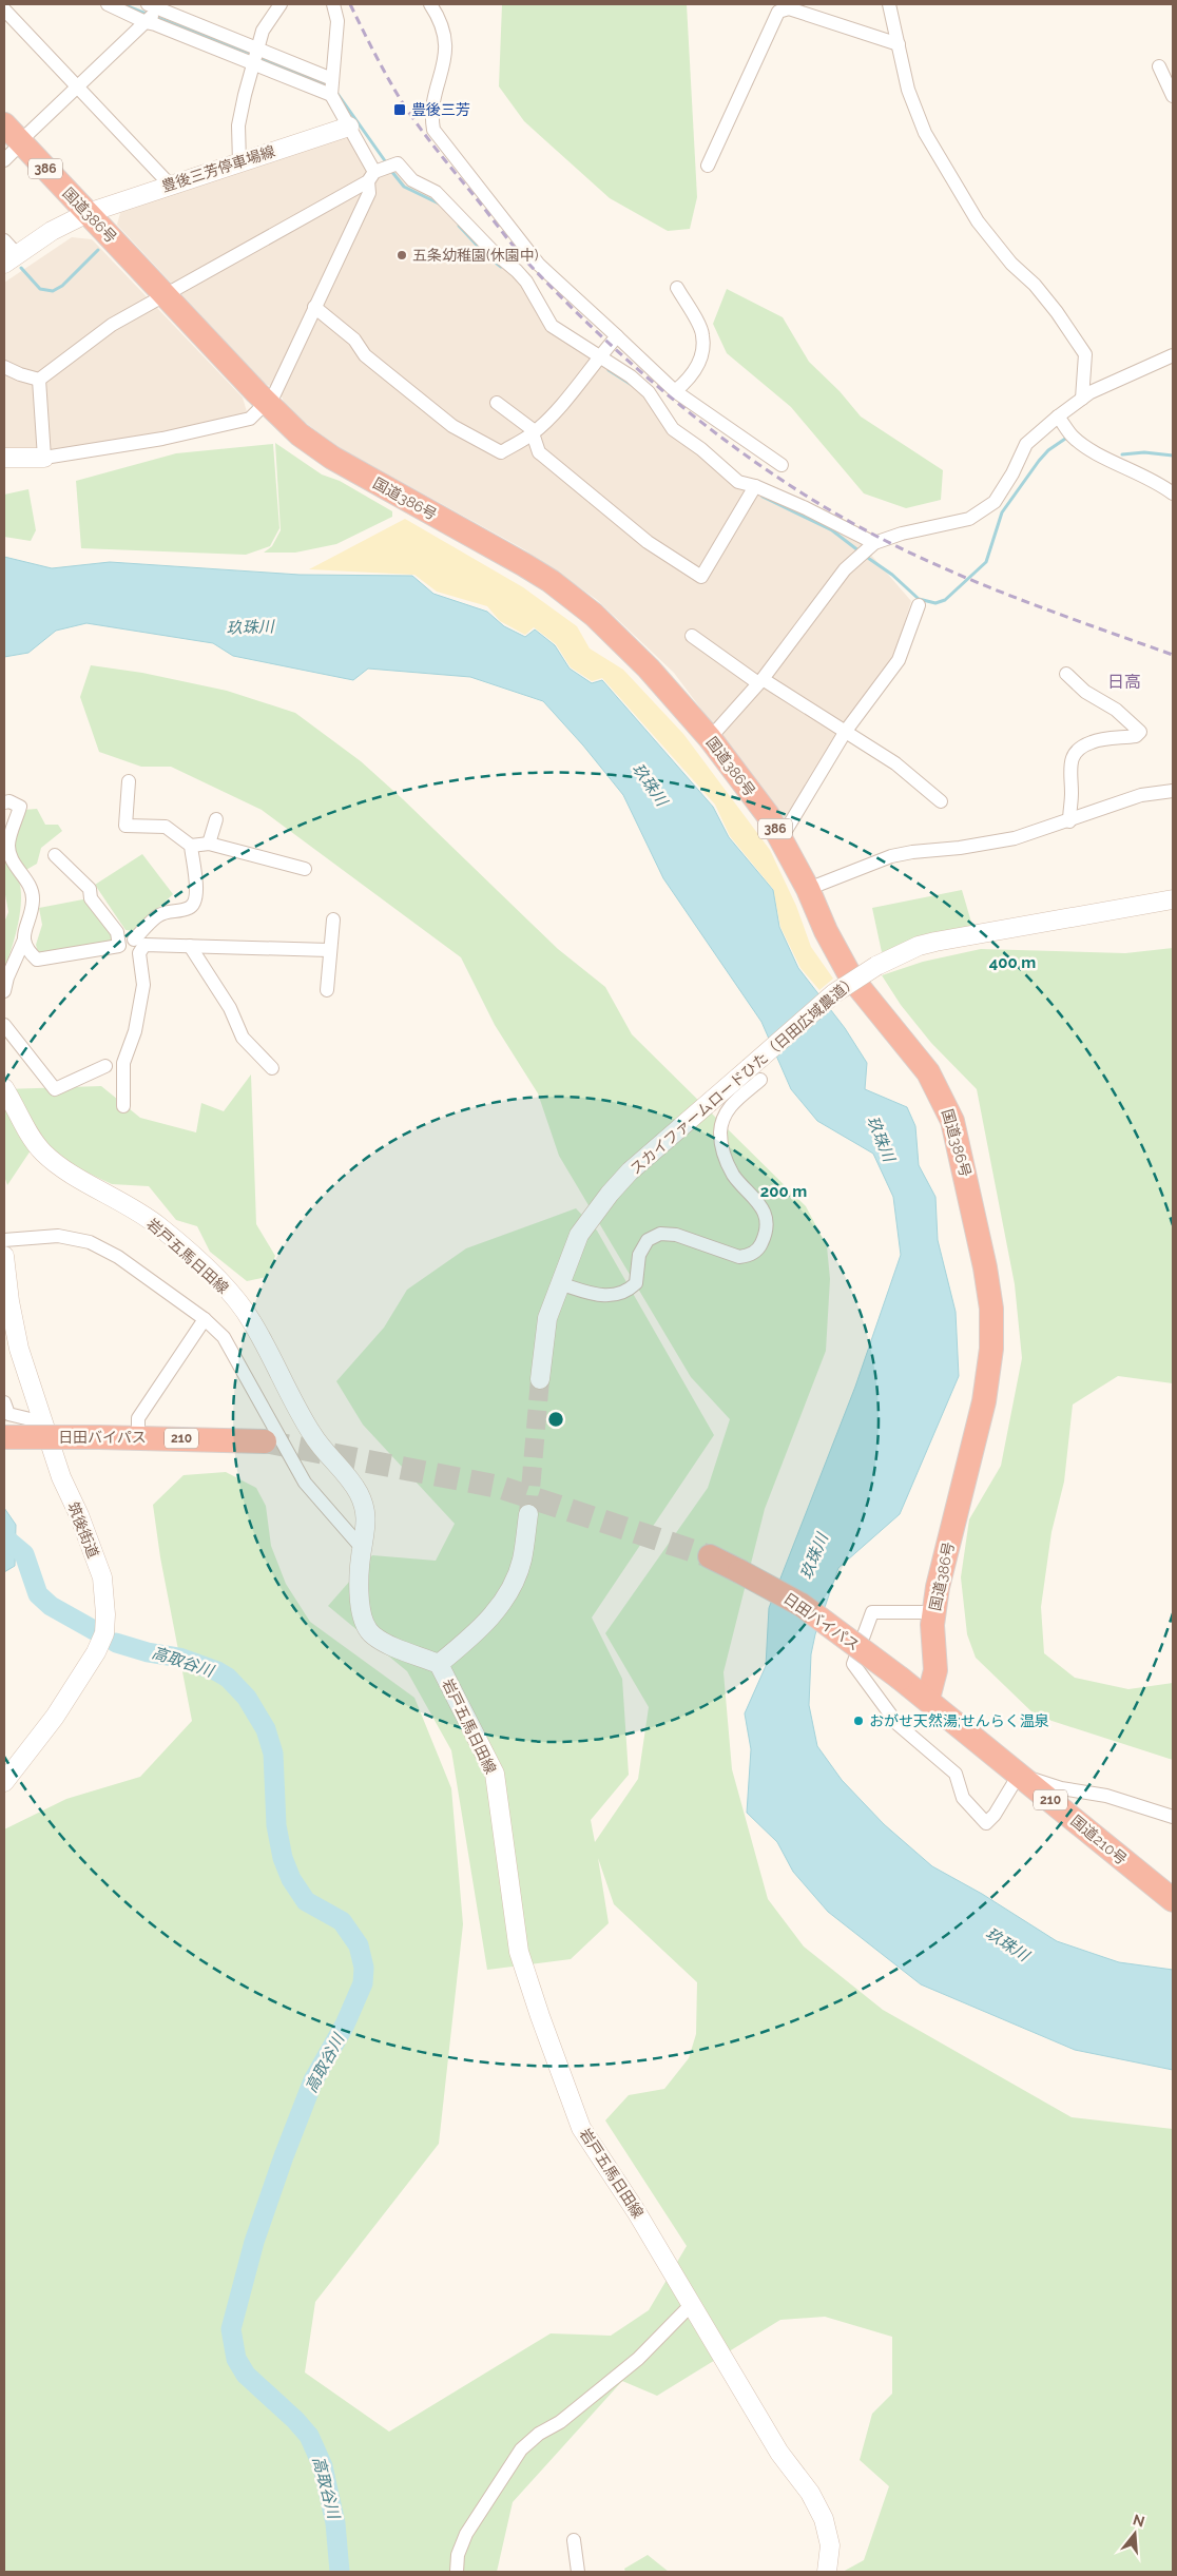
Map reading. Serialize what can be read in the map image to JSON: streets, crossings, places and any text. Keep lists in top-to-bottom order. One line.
{"streets":{"highway":["386","国道386号","日田バイパス","210","国道210号"],"main road":["豊後三芳停車場線","スカイファームロードひた（日田広域農道）","岩戸五馬日田線","筑後街道"]},"crossings":[["豊後三芳停車場線","国道386号"],["国道386号","日田バイパス"],["国道386号","国道210号"],["日田バイパス","国道210号"]],"districts":["日高"],"water":["玖珠川","高取谷川"],"places":{"transit":["豊後三芳"],"other":["五条幼稚園(休園中)","おがせ天然湯;せんらく温泉"]},"north":"top","rings":["400 m","200 m"]}
